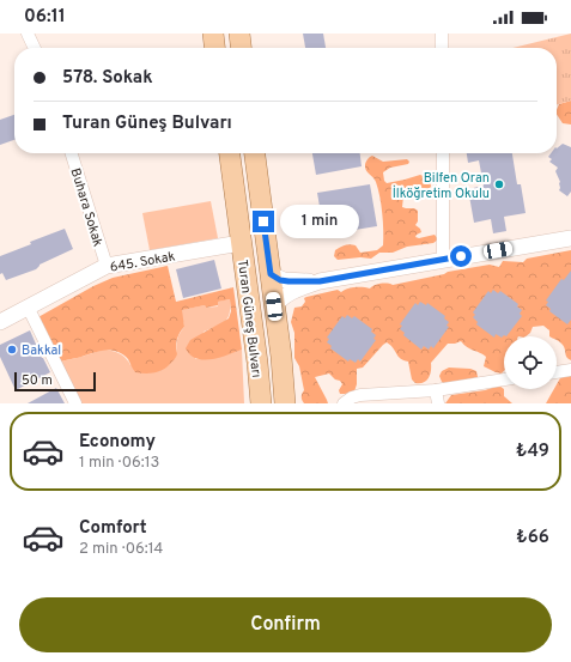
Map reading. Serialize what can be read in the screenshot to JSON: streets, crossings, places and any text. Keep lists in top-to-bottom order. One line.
{"streets":{"main road":["Turan Güneş Bulvarı"],"street":["Buhara Sokak","645. Sokak"]},"crossings":[["Buhara Sokak","645. Sokak"],["645. Sokak","Turan Güneş Bulvarı"]],"places":["Bilfen Oran İlköğretim Okulu","Bakkal"],"scale_bar":"50 m","page":{"status":"06:11","banner":["578. Sokak","Turan Güneş Bulvarı"],"bubble":"1 min","scale":"50 m","list":[{"name":"Economy","note":"1 min · 06:13","value":"₺49"},{"name":"Comfort","note":"2 min · 06:14","value":"₺66"}],"buttons":"Confirm"}}
